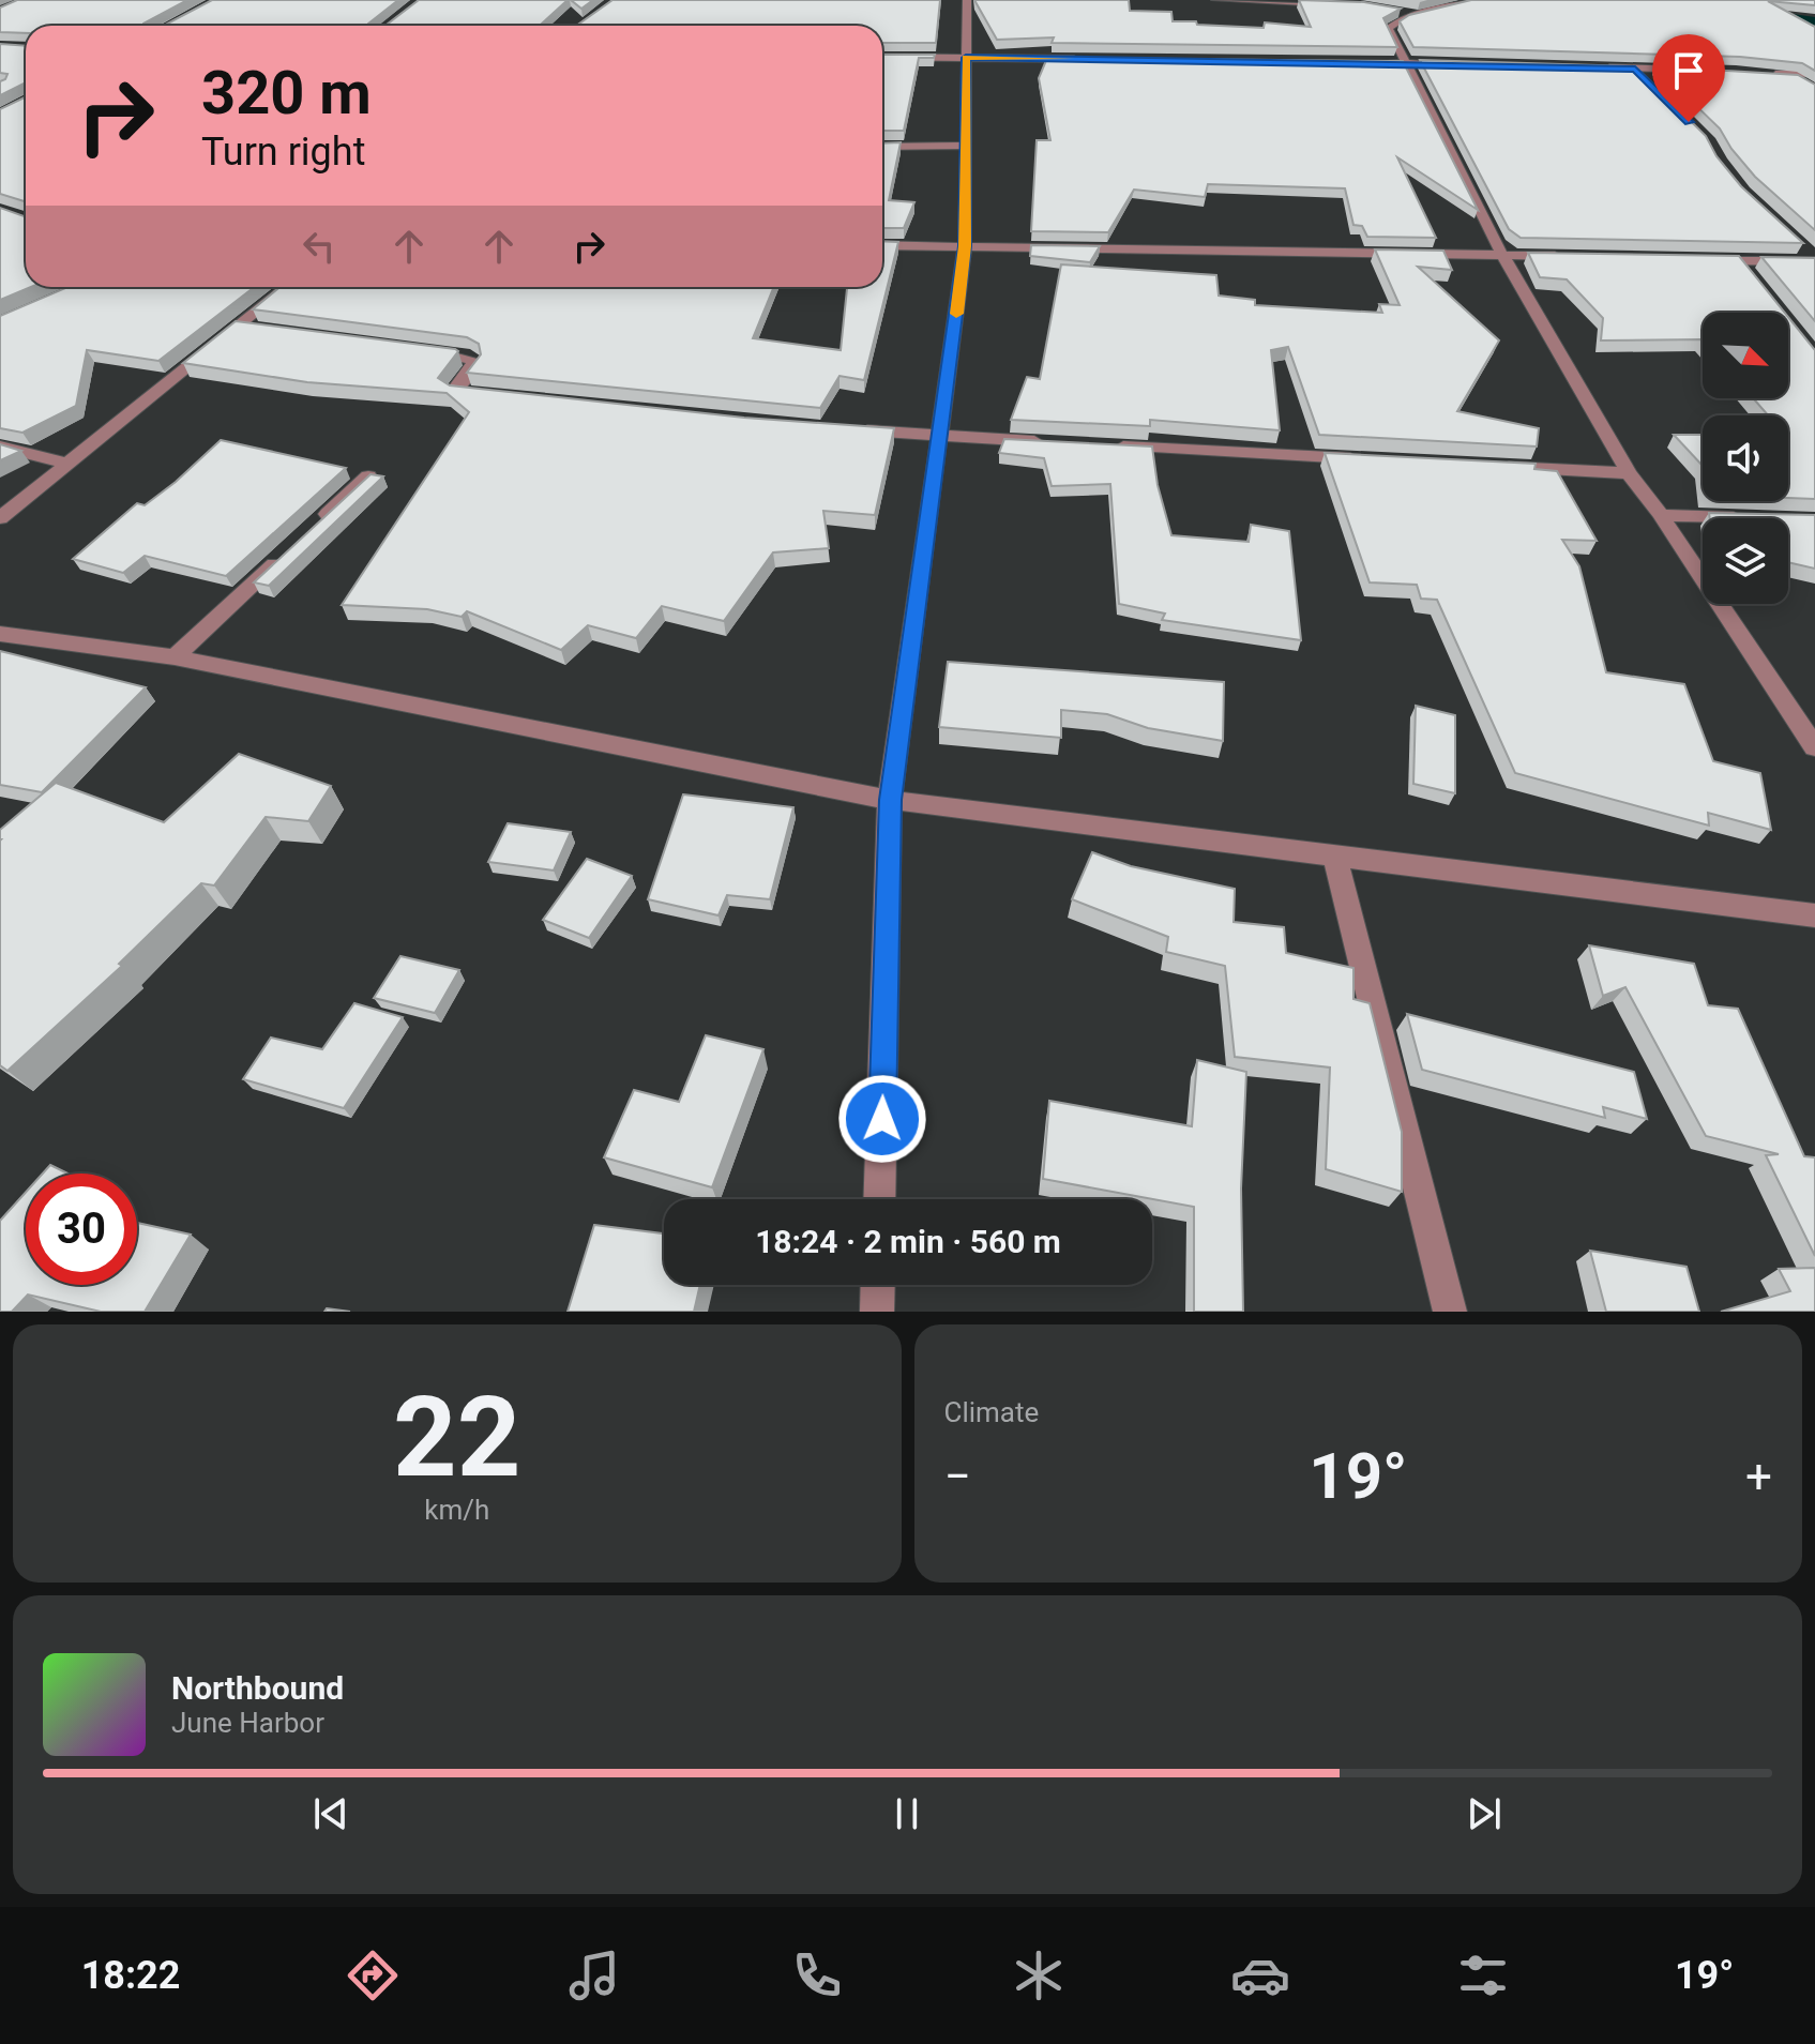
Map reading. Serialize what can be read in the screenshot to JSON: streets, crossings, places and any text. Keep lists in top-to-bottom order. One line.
{"north":"bottom right","page":{"turn":["320 m","Turn right"],"limit":"30","trip":"18:24 · 2 min · 560 m","tile":[["22","km/h"],"Climate"],"heat":["−","19°","+"],"song":["Northbound","June Harbor"],"tabs":["18:22","19°"]}}
